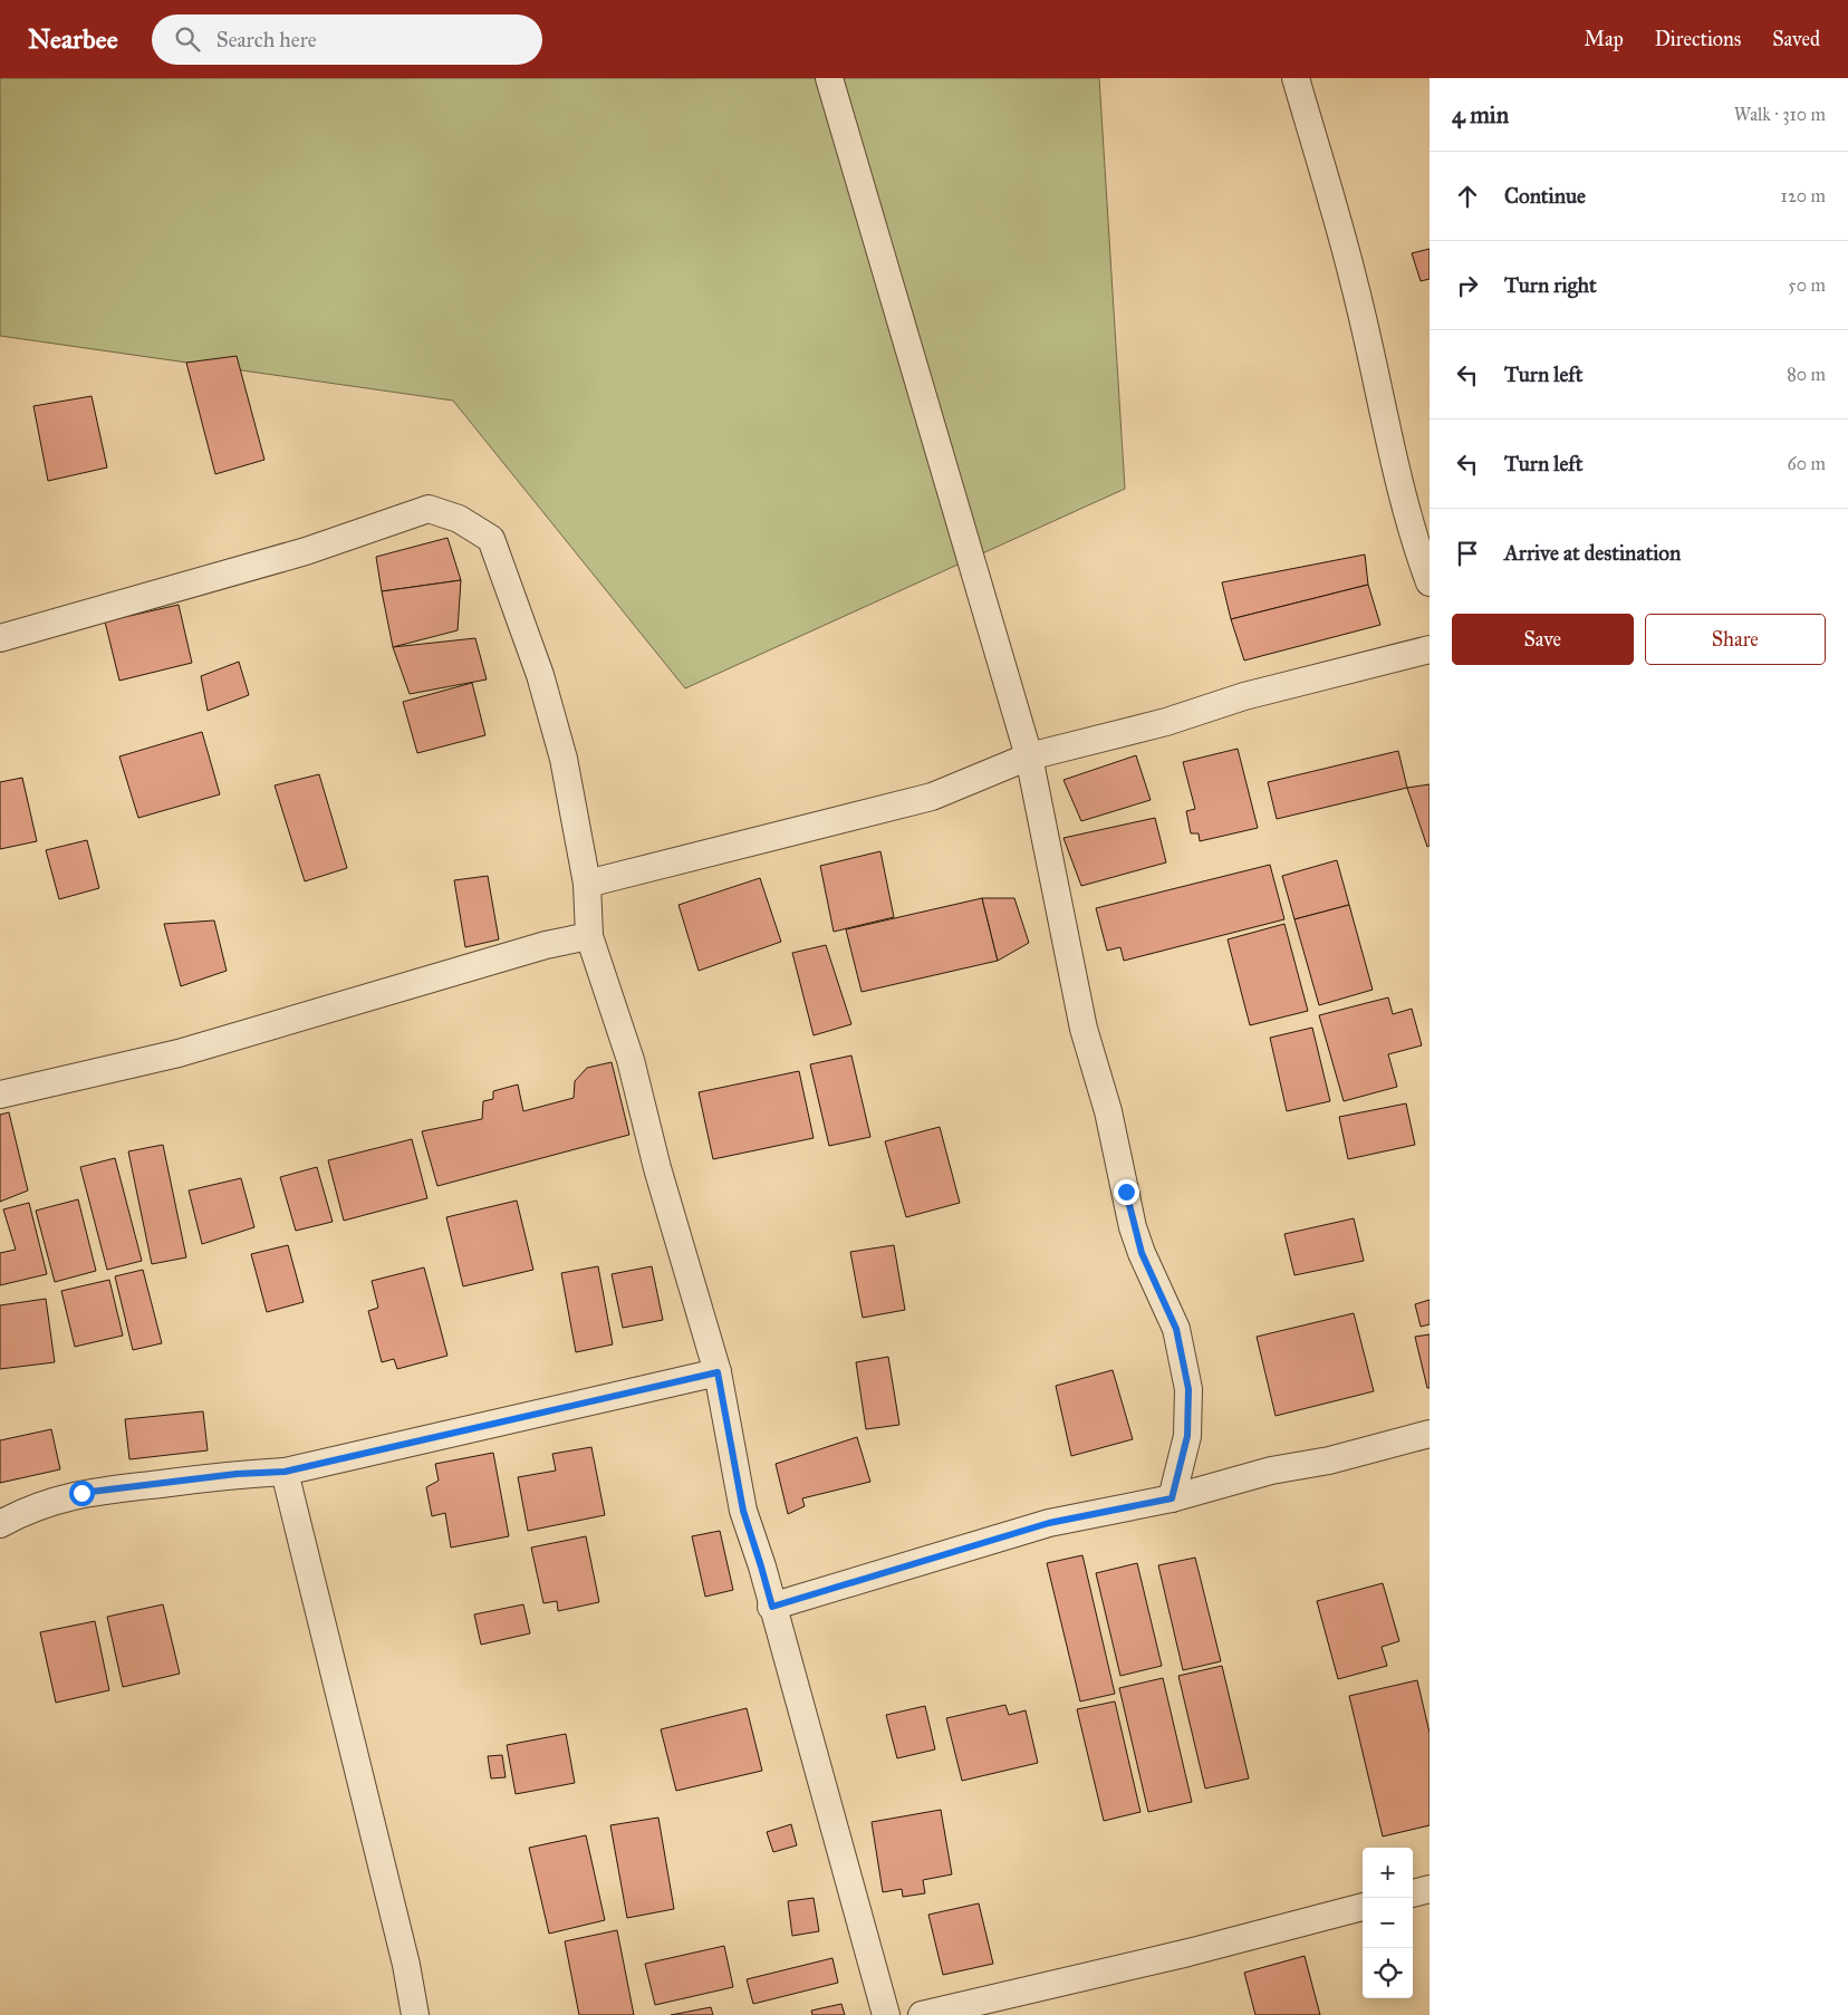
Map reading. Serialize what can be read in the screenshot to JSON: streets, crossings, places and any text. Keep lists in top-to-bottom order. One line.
{"page":{"header":"Nearbee","search":"Search here","nav":["Map","Directions","Saved"],"heading":["4 min","Walk · 310 m"],"list":[["Continue","120 m"],["Turn right","50 m"],["Turn left","80 m"],["Turn left","60 m"],"Arrive at destination"],"buttons":["Save","Share"],"map_buttons":["+","−"]}}
